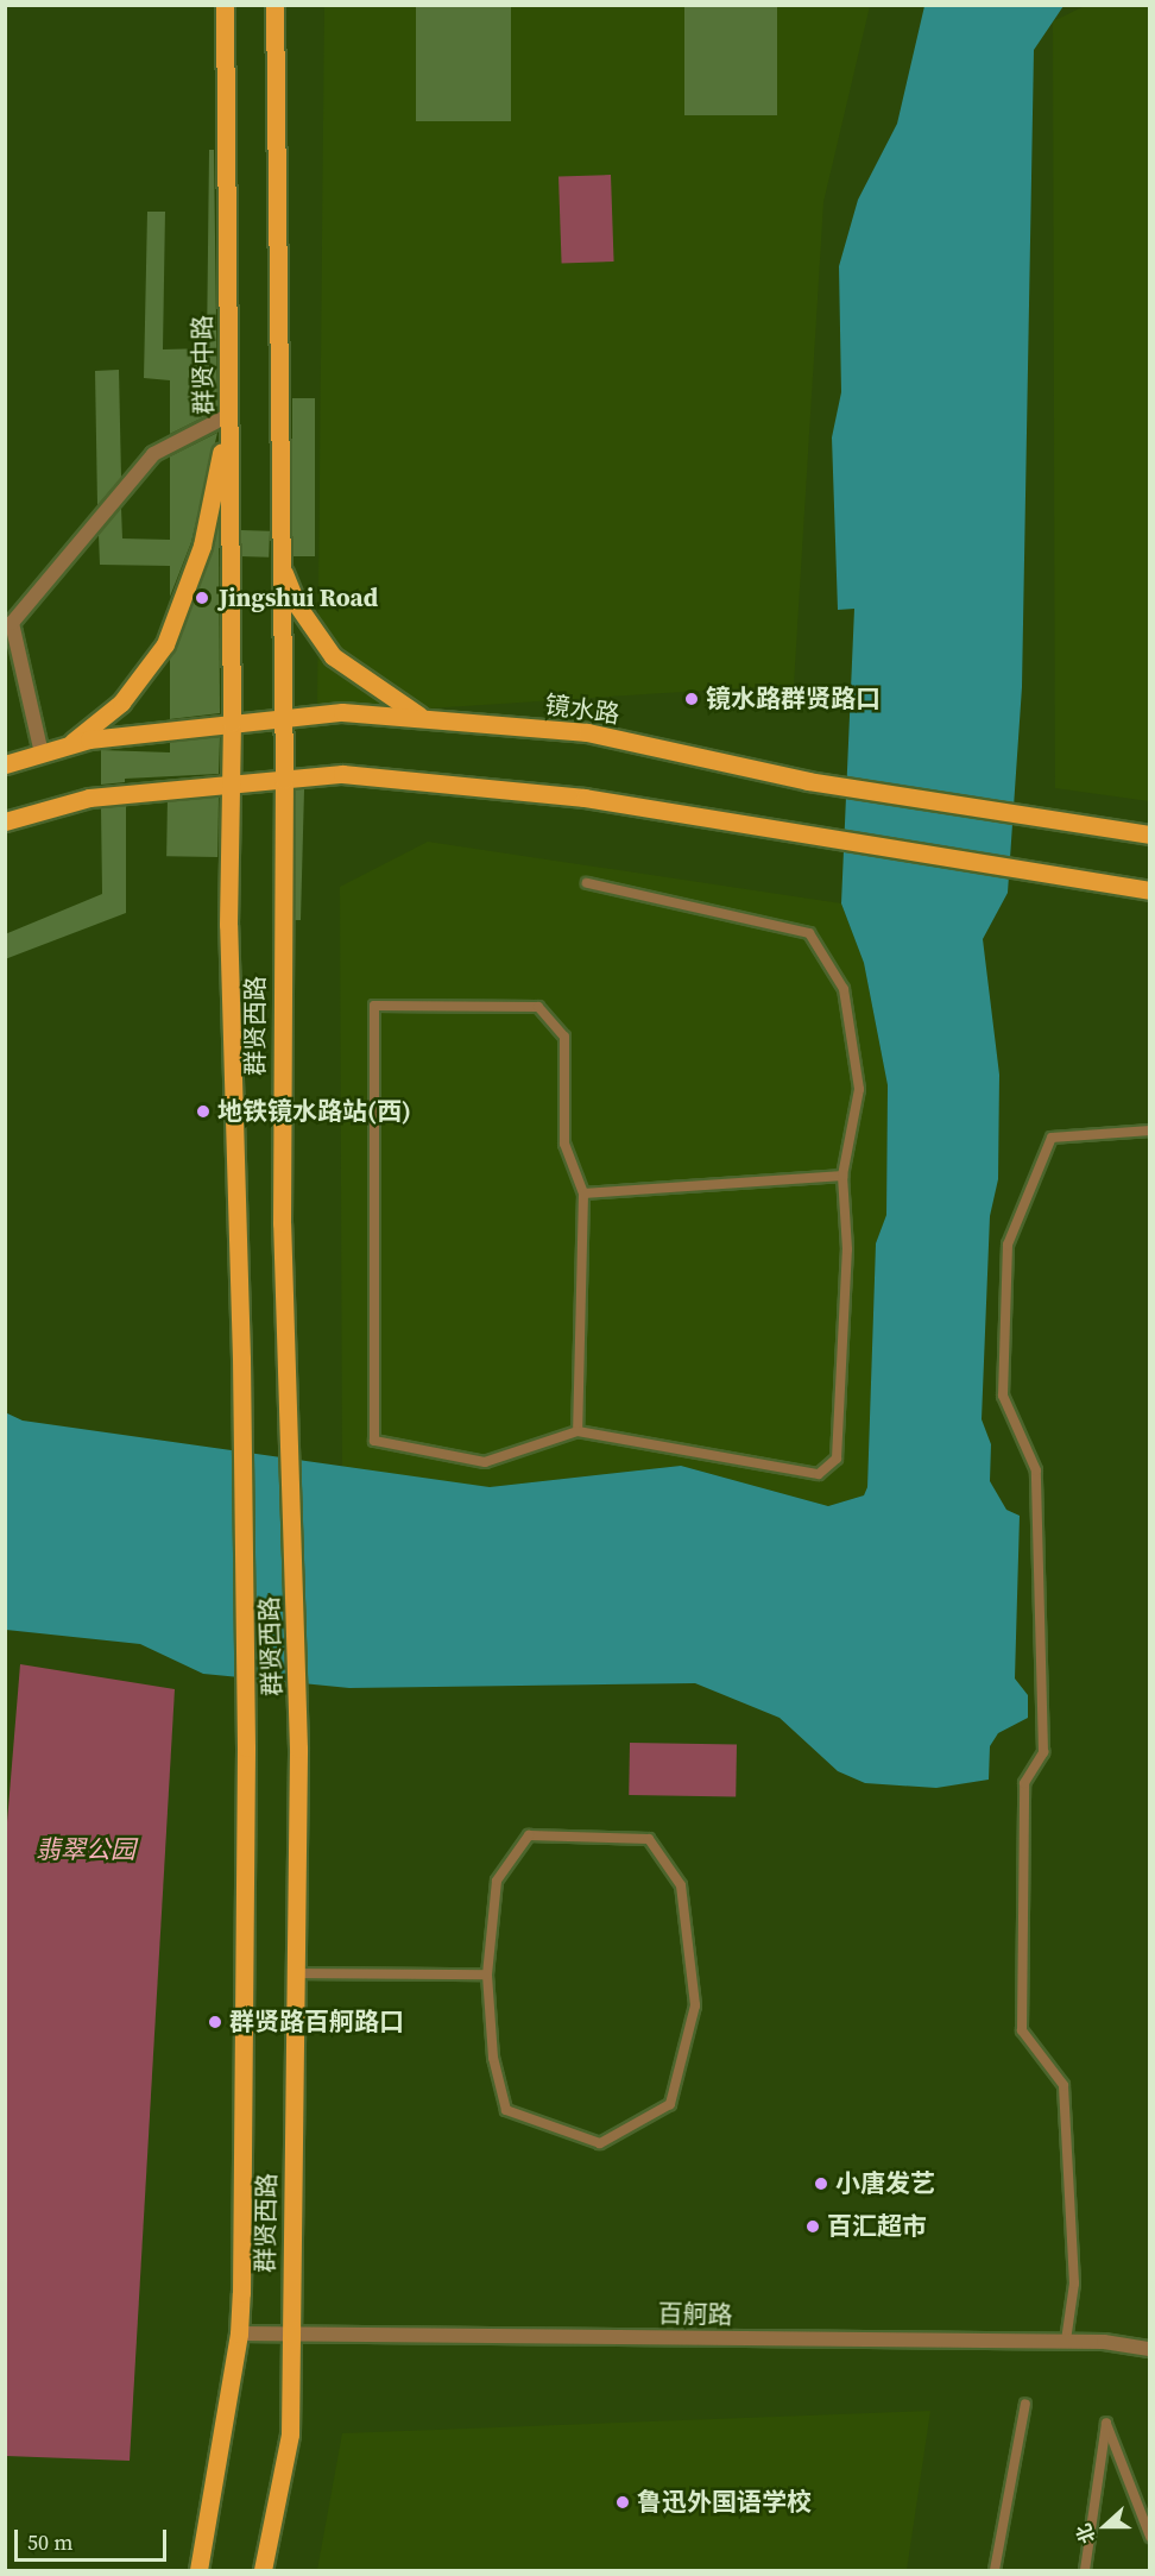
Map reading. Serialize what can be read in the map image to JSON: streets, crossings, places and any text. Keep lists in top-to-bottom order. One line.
{"streets":{"main road":["群贤中路","镜水路","群贤西路"],"street":["百舸路"]},"crossings":[["群贤中路","镜水路"],["群贤中路","群贤西路"],["镜水路","群贤西路"],["群贤西路","百舸路"]],"parks":["翡翠公园"],"places":["Jingshui Road","镜水路群贤路口","地铁镜水路站(西)","群贤路百舸路口","小唐发艺","百汇超市","鲁迅外国语学校"],"scale_bar":"50 m","north":"left"}
